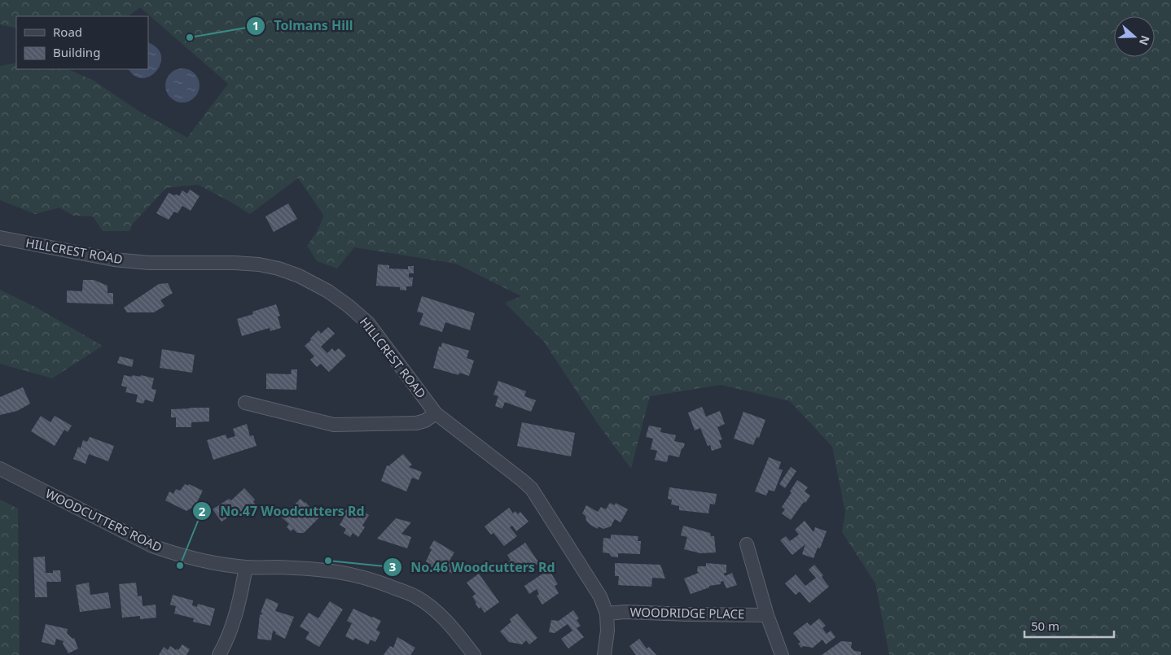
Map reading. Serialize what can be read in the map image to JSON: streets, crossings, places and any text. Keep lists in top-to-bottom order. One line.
{"streets":{"street":["HILLCREST ROAD","WOODCUTTERS ROAD","WOODRIDGE PLACE"]},"crossings":[["HILLCREST ROAD","WOODRIDGE PLACE"]],"places":["Tolmans Hill","No.46 Woodcutters Rd","No.47 Woodcutters Rd"],"legend":["Road","Building"],"scale_bar":"50 m","north":"right"}
